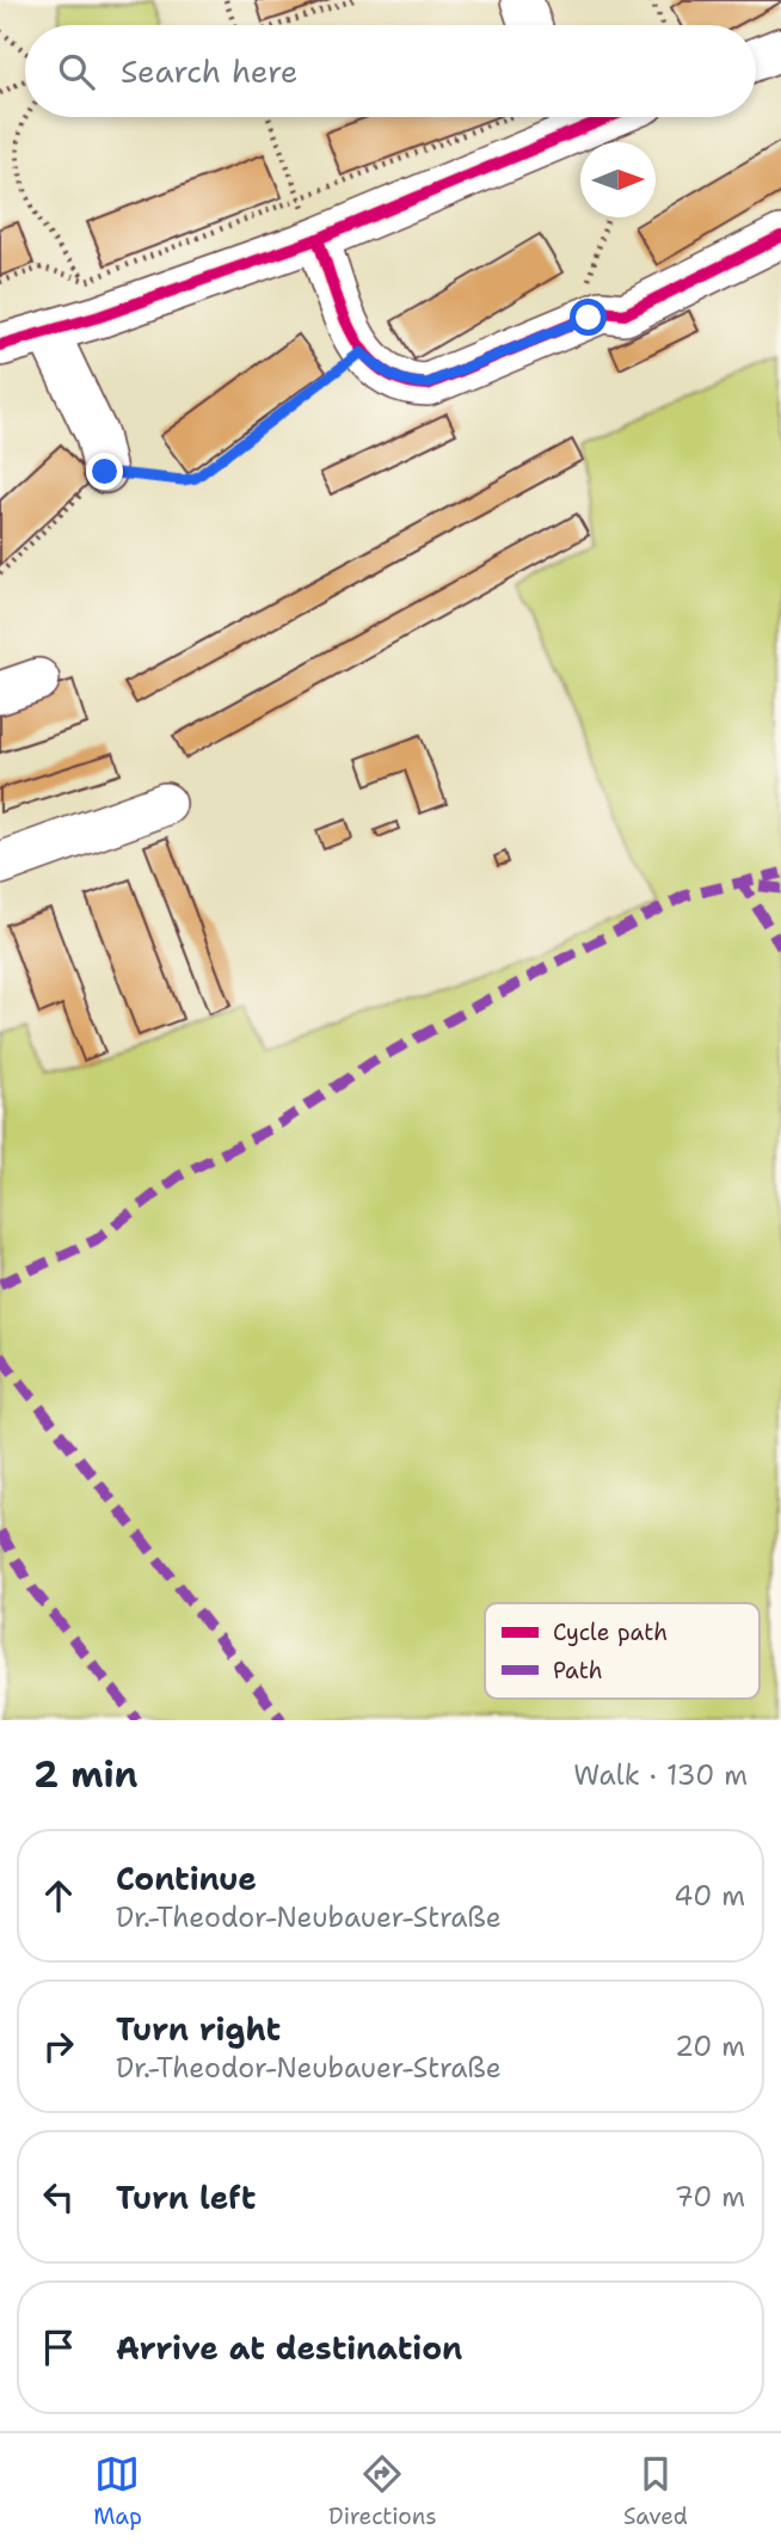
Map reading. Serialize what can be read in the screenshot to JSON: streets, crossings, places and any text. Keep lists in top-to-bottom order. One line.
{"legend":["Cycle path","Path"],"north":"right","page":{"search":"Search here","heading":["2 min","Walk · 130 m"],"list":[["Continue","Dr.-Theodor-Neubauer-Straße","40 m"],["Turn right","Dr.-Theodor-Neubauer-Straße","20 m"],["Turn left","70 m"],"Arrive at destination"],"nav":["Map","Directions","Saved"]}}
